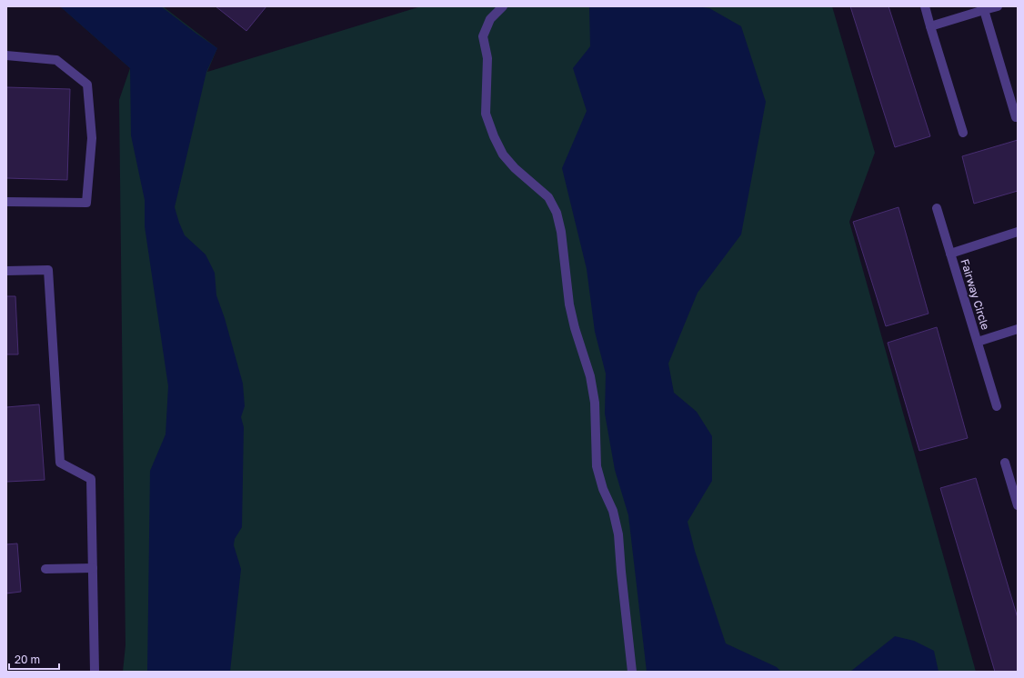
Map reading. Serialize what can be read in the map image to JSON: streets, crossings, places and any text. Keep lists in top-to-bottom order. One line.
{"streets":{"street":["Fairway Circle"]},"scale_bar":"20 m"}
